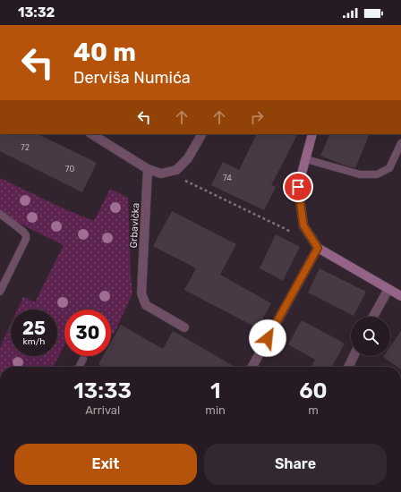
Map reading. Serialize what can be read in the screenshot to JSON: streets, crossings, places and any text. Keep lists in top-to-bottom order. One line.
{"streets":{"street":["Grbavička"]},"house_numbers":["72","70","74"],"page":{"status":"13:32","turn":["40 m","Derviša Numića"],"speed":"25 km/h","limit":"30","eta":["13:33","Arrival","1","min","60","m"],"buttons":["Exit","Share"]}}
